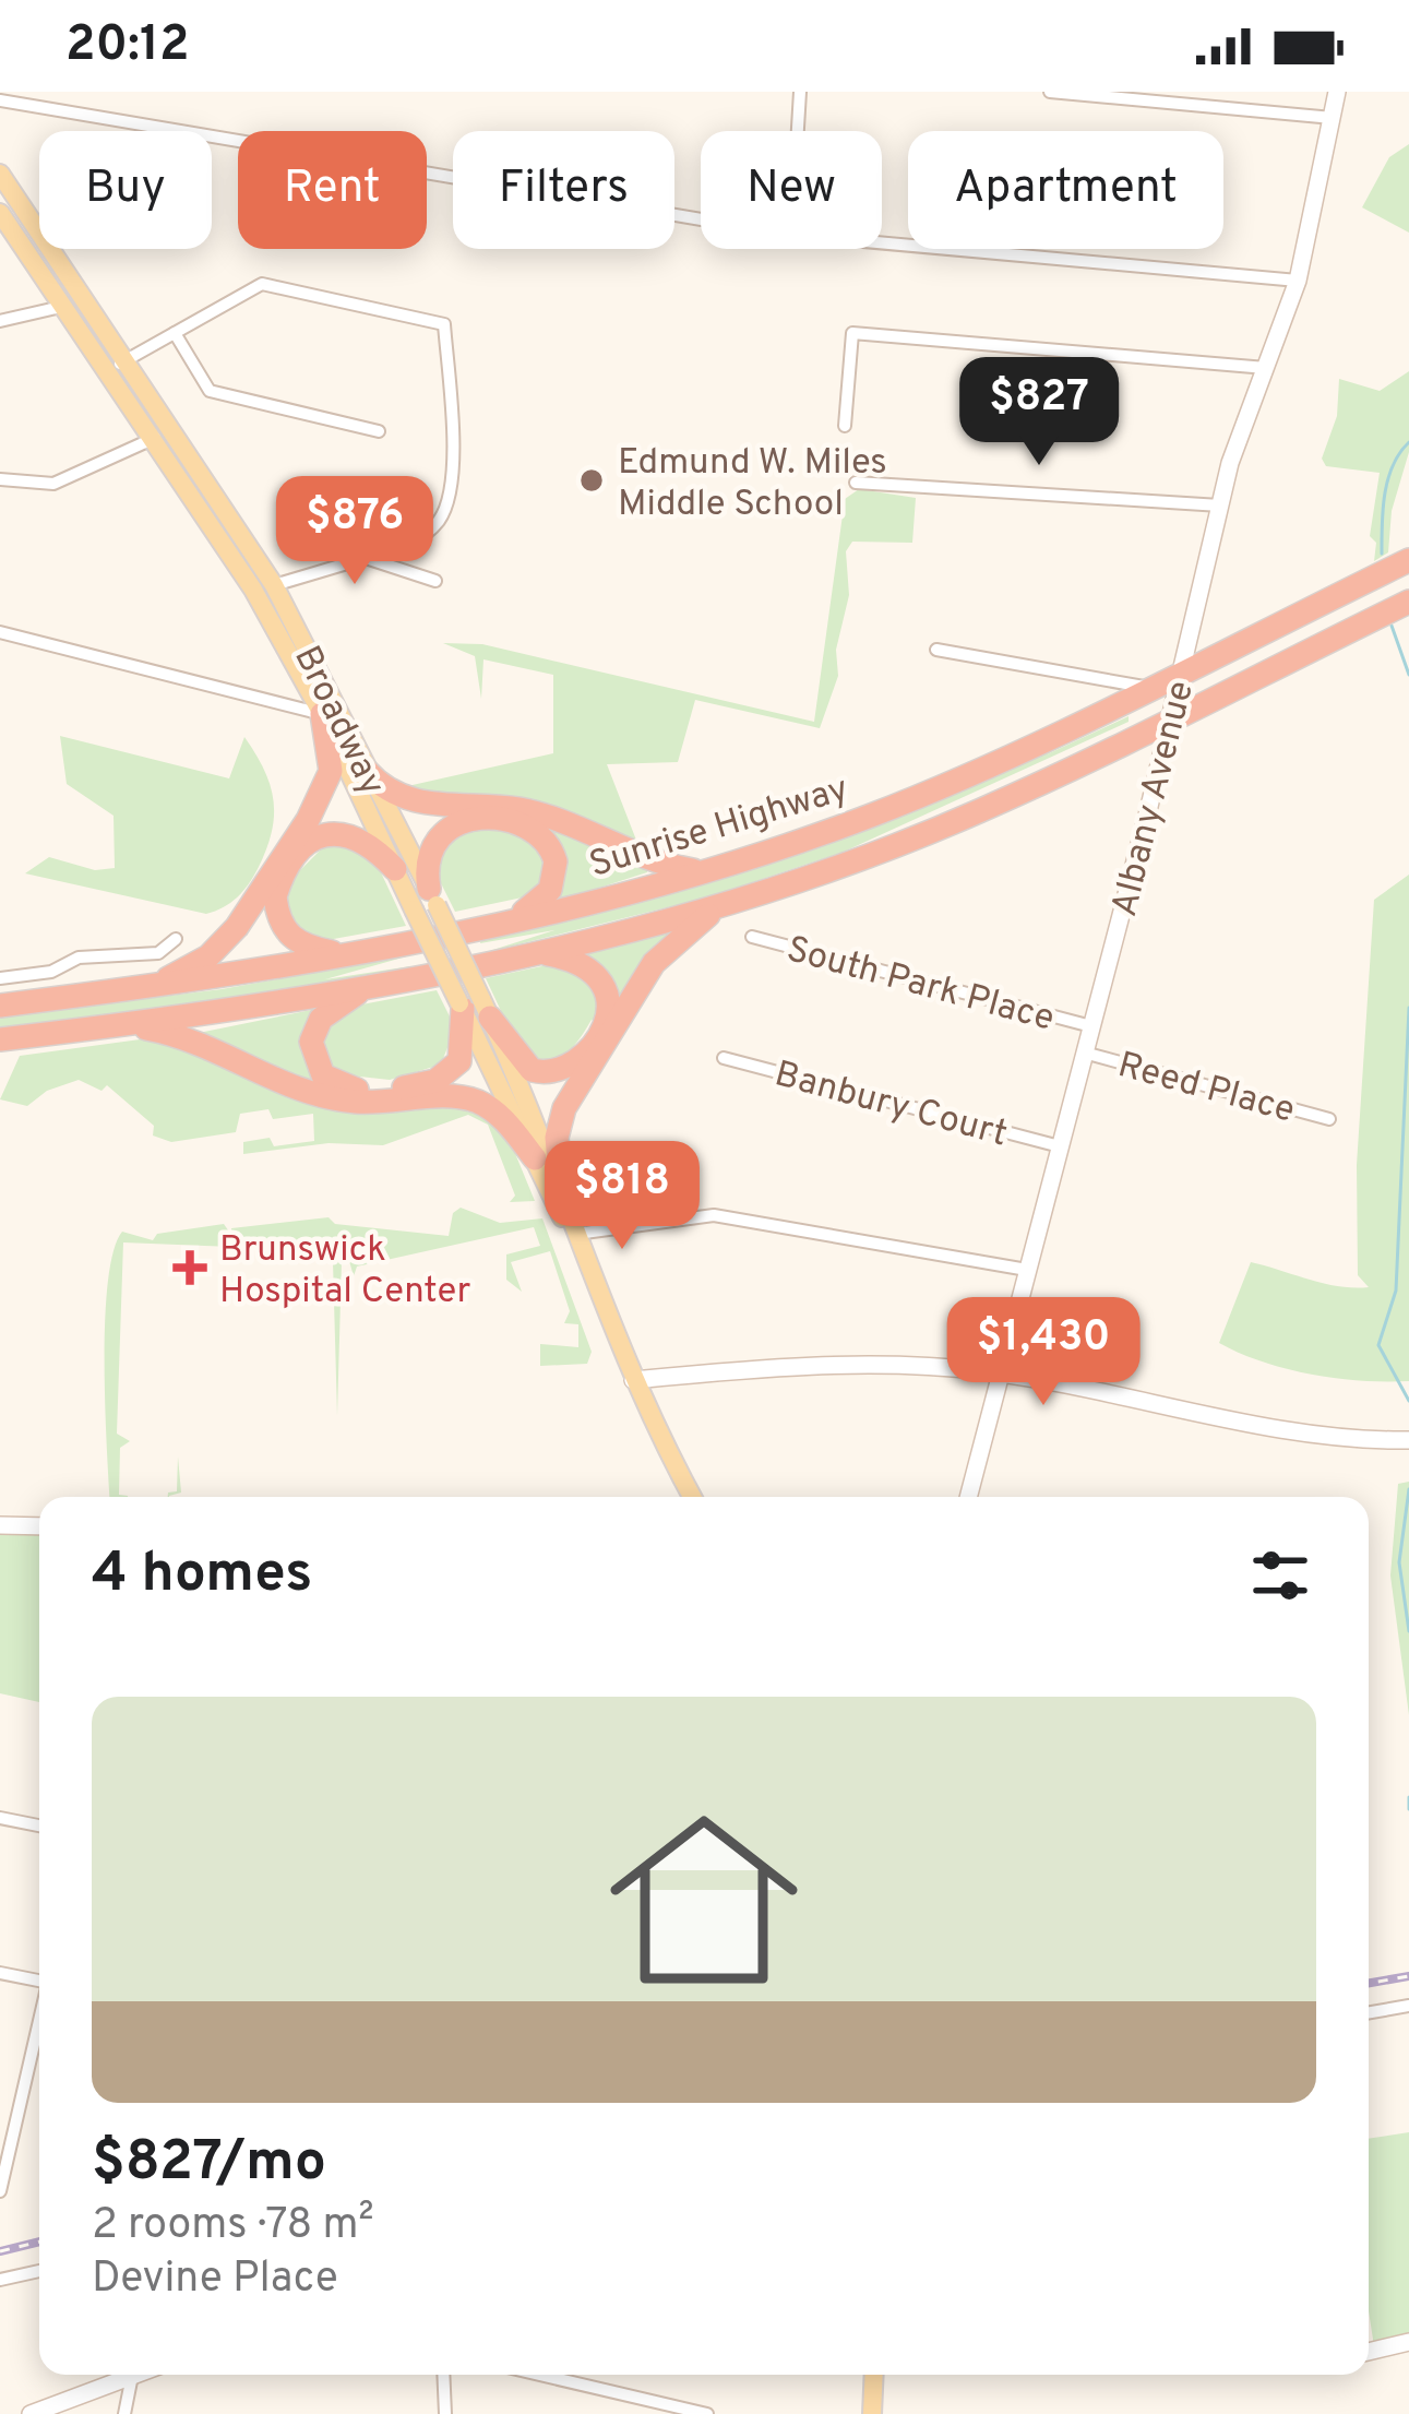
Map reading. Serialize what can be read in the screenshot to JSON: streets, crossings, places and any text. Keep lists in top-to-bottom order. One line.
{"streets":{"highway":["Sunrise Highway"],"main road":["Broadway"],"street":["Albany Avenue","South Park Place","Reed Place","Banbury Court"]},"crossings":[["Albany Avenue","Sunrise Highway"],["Albany Avenue","South Park Place"],["Albany Avenue","Reed Place"],["Albany Avenue","Banbury Court"]],"places":{"other":["Edmund W. Miles Middle School"],"health":["Brunswick Hospital Center"]},"page":{"status":"20:12","chip":["Buy","Rent","Filters","New","Apartment"],"price":["$827","$876","$818","$1,430"],"heading":"4 homes","list":[{"name":"$827/mo","note":"2 rooms · 78 m² · Devine Place"}]}}
